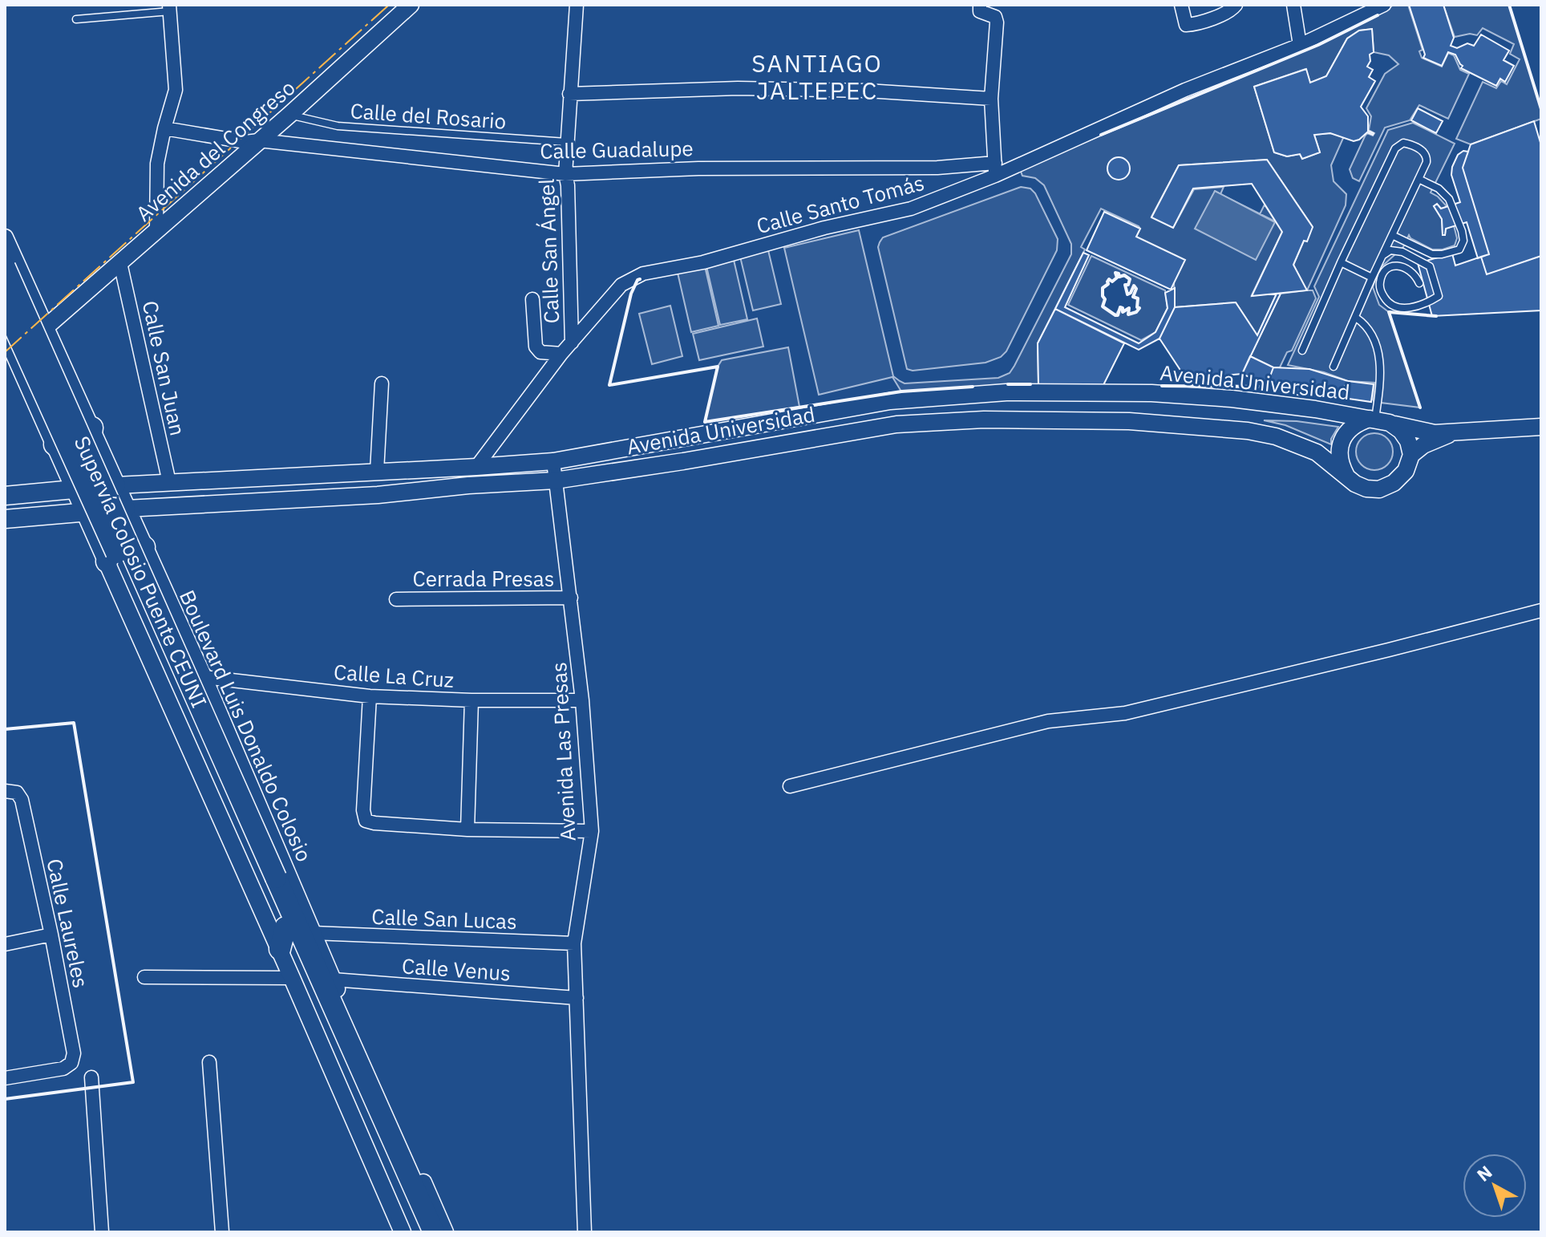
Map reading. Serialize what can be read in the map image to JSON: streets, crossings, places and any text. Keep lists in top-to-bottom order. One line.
{"streets":{"main road":["Avenida Universidad","Supervía Colosio Puente CEUNI"],"street":["Calle Guadalupe","Avenida del Congreso","Calle Santo Tomás","Calle San Ángel","Calle San Juan","Cerrada Presas","Calle La Cruz","Boulevard Luis Donaldo Colosio","Avenida Las Presas","Calle San Lucas","Calle Laureles","Calle Venus"],"lane":["Calle del Rosario"]},"crossings":[["Calle del Rosario","Avenida del Congreso"],["Calle del Rosario","Calle San Ángel"],["Calle Guadalupe","Avenida del Congreso"],["Calle Guadalupe","Calle Santo Tomás"],["Calle Guadalupe","Calle San Ángel"],["Avenida del Congreso","Calle San Juan"],["Avenida del Congreso","Boulevard Luis Donaldo Colosio"],["Calle Santo Tomás","Calle San Ángel"],["Calle Santo Tomás","Avenida Universidad"],["Calle San Juan","Avenida Universidad"],["Avenida Universidad","Boulevard Luis Donaldo Colosio"],["Avenida Universidad","Avenida Las Presas"],["Cerrada Presas","Avenida Las Presas"],["Calle La Cruz","Boulevard Luis Donaldo Colosio"],["Calle La Cruz","Avenida Las Presas"],["Boulevard Luis Donaldo Colosio","Calle San Lucas"],["Boulevard Luis Donaldo Colosio","Calle Venus"],["Avenida Las Presas","Calle San Lucas"],["Avenida Las Presas","Calle Venus"]],"districts":["SANTIAGO JALTEPEC"],"north":"top left"}
